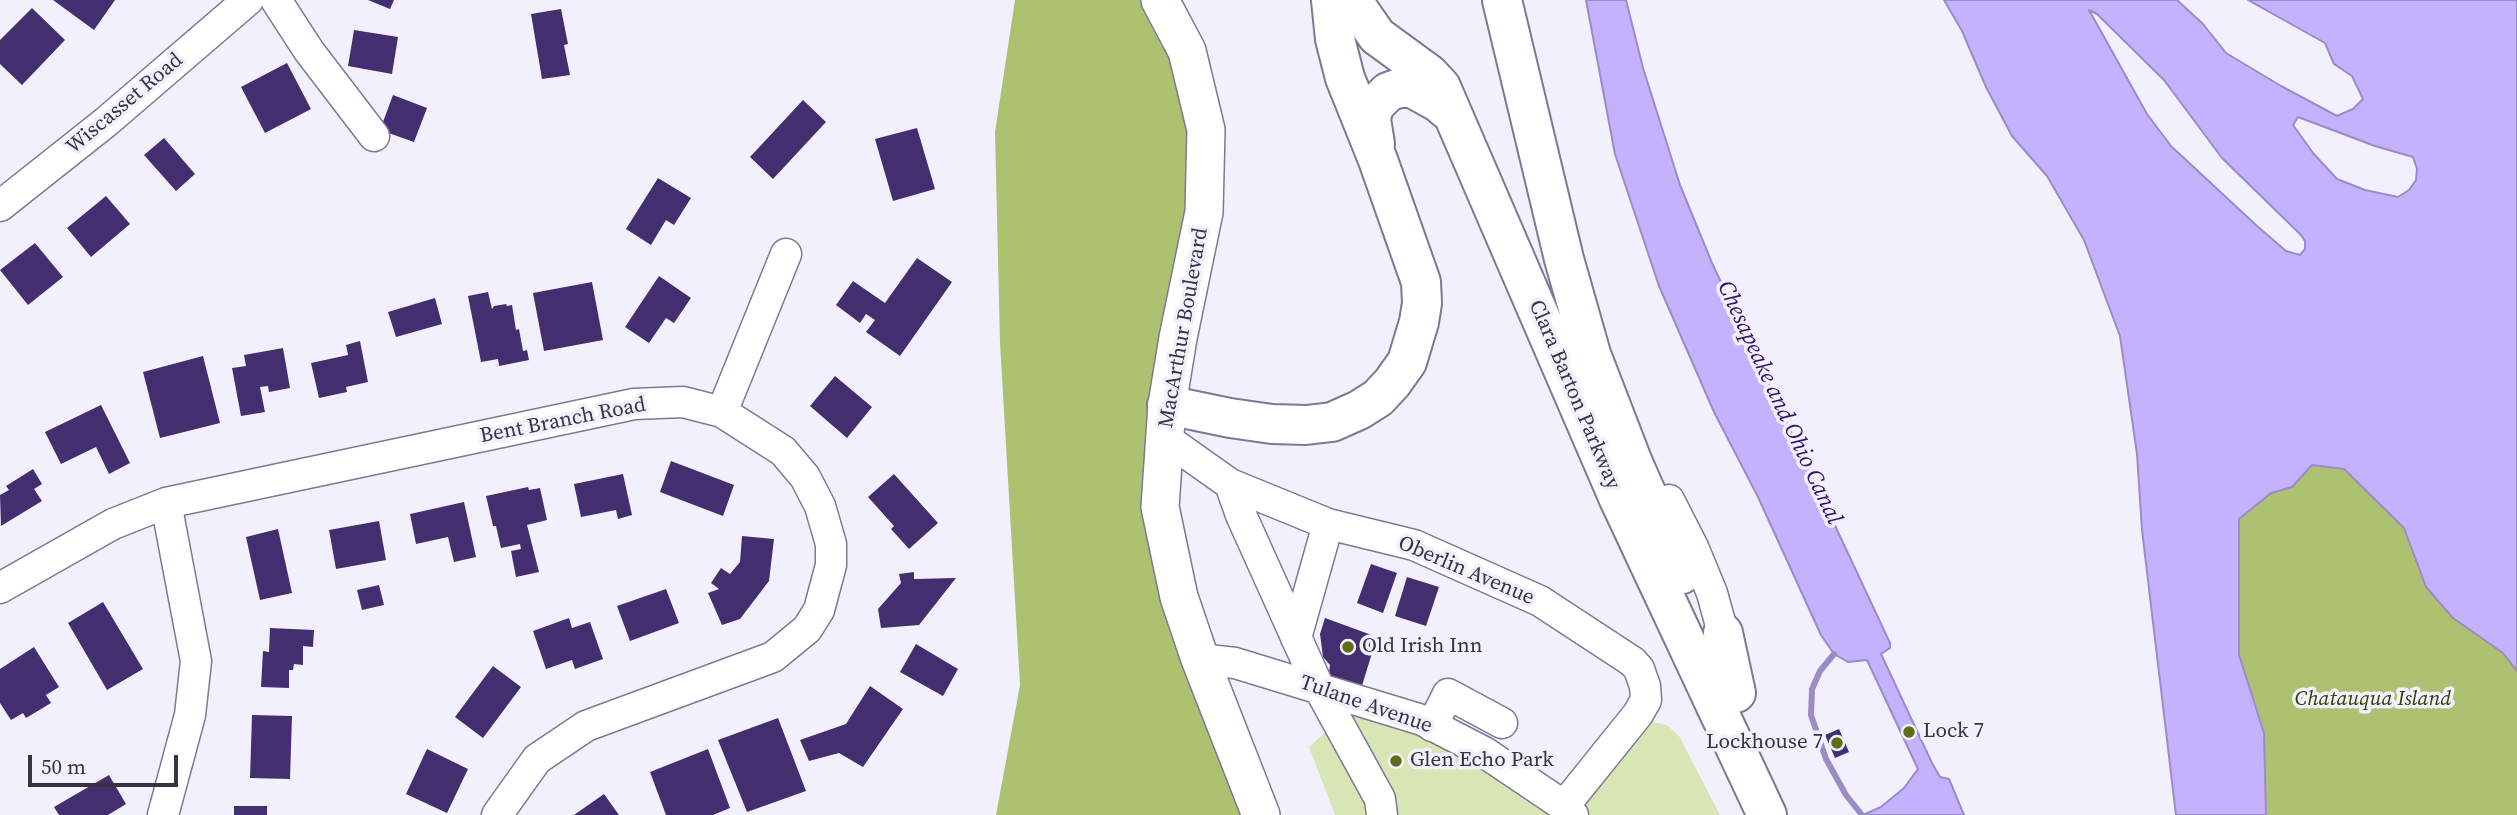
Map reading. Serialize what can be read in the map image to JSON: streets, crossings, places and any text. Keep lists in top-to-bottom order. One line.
{"streets":{"highway":["Clara Barton Parkway"],"main road":["MacArthur Boulevard"],"street":["Wiscasset Road","Bent Branch Road","Oberlin Avenue","Tulane Avenue"]},"crossings":[["MacArthur Boulevard","Oberlin Avenue"],["MacArthur Boulevard","Tulane Avenue"],["Oberlin Avenue","Tulane Avenue"]],"water":["Chesapeake and Ohio Canal"],"parks":["Chatauqua Island"],"places":["Old Irish Inn","Lock 7","Lockhouse 7","Glen Echo Park"],"scale_bar":"50 m"}
